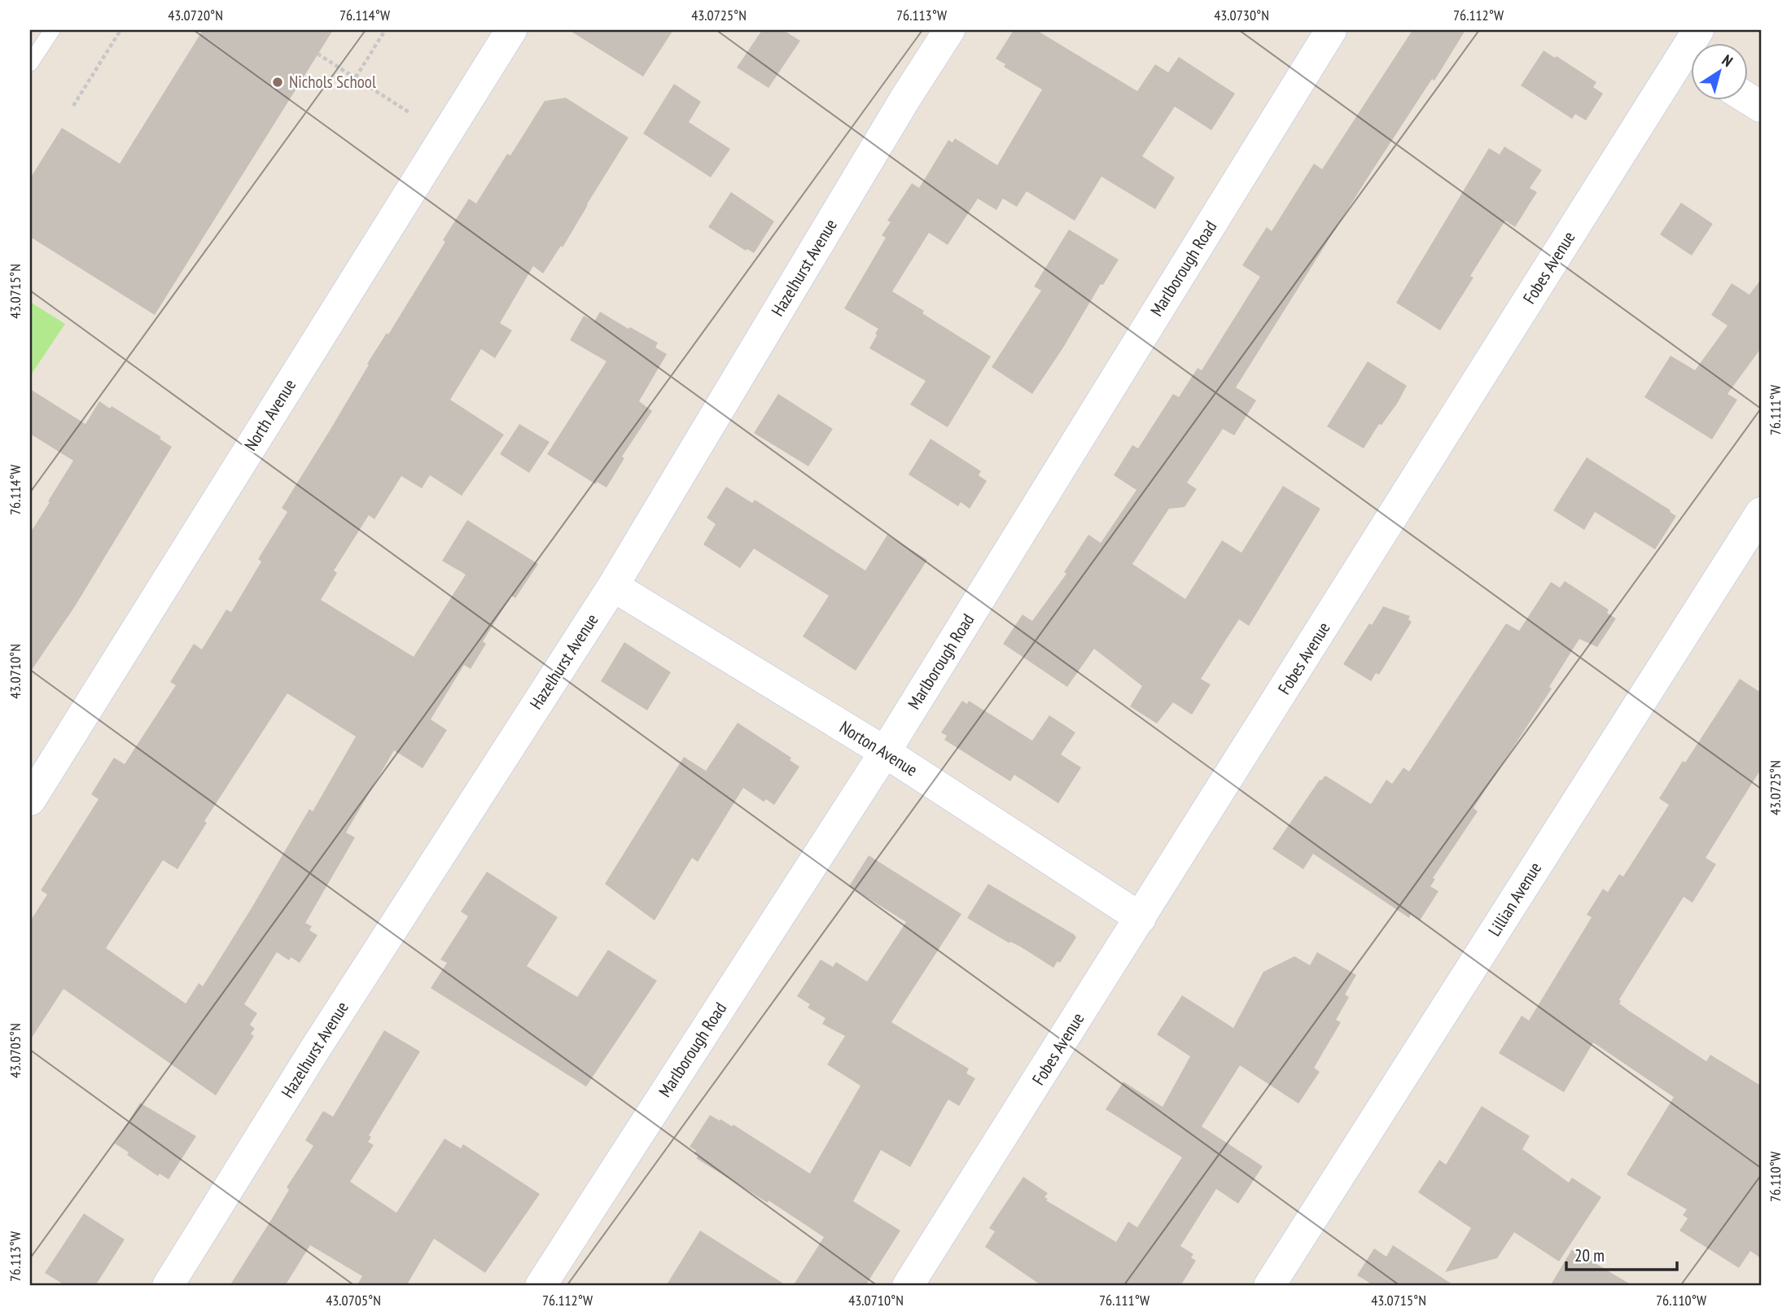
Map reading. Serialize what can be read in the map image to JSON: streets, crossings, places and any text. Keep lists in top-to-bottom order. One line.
{"streets":{"street":["Hazelhurst Avenue","Fobes Avenue","Marlborough Road","North Avenue","Norton Avenue","Lillian Avenue"]},"crossings":[["Hazelhurst Avenue","Norton Avenue"],["Fobes Avenue","Norton Avenue"],["Marlborough Road","Norton Avenue"]],"places":["Nichols School"],"scale_bar":"20 m","north":"top right","coordinates":["43.0720°N","76.114°W","43.0725°N","76.113°W","43.0730°N","76.112°W","43.0715°N","76.111°W","43.0710°N","43.0705°N","76.110°W"]}
